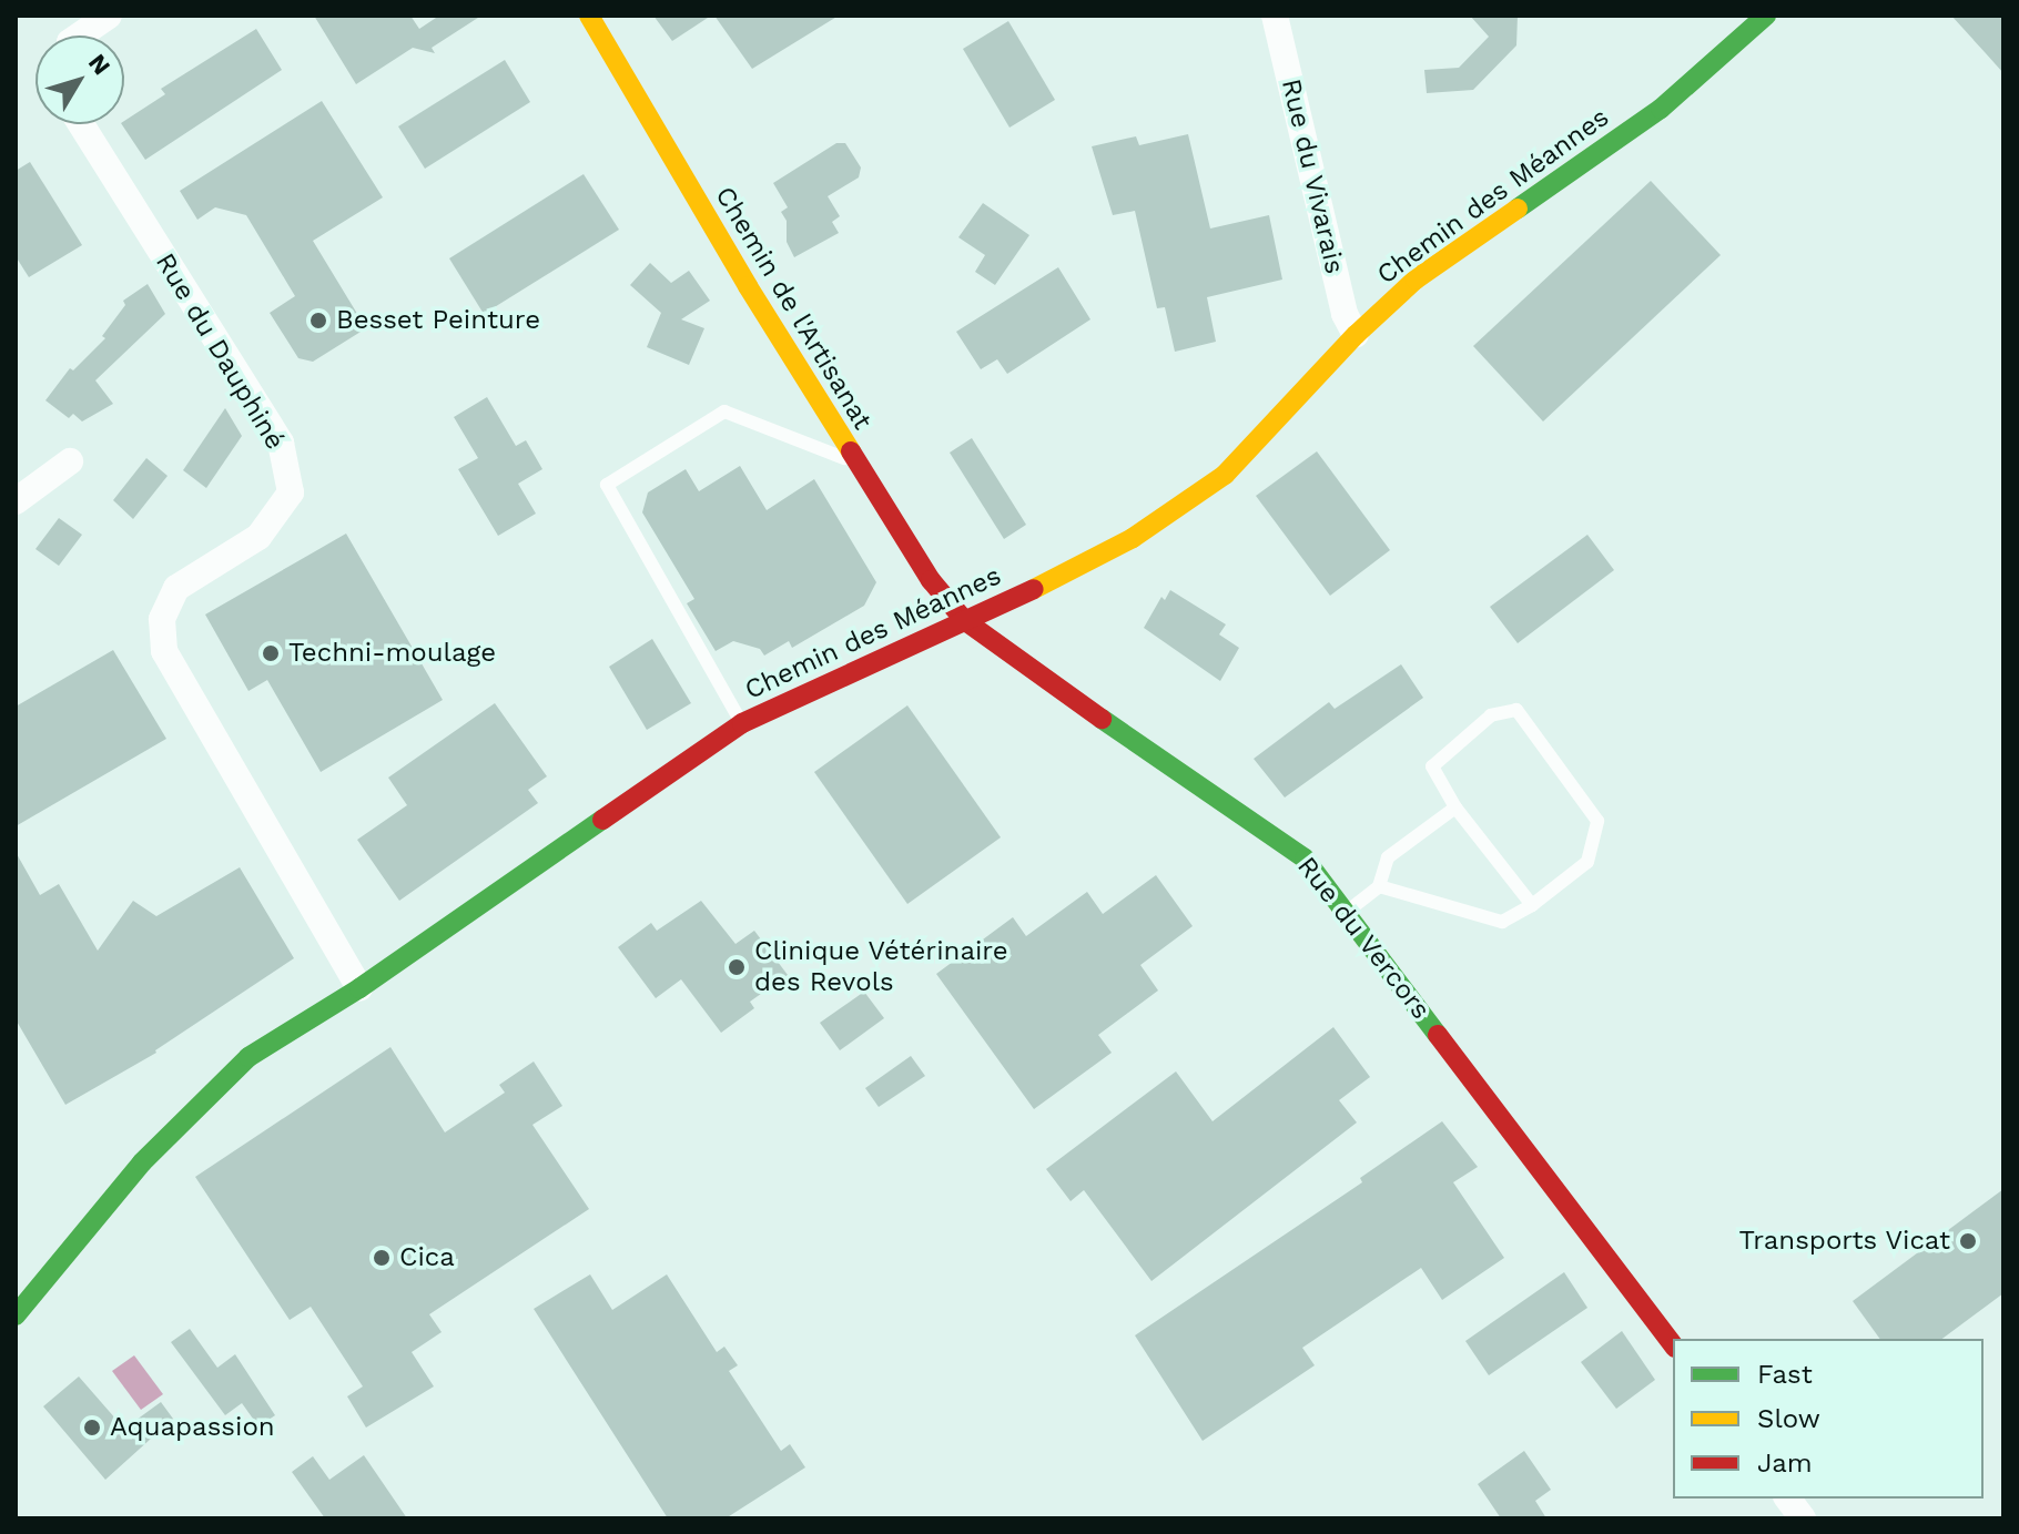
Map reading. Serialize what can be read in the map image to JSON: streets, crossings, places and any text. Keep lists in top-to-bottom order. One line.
{"streets":{"street":["Rue du Vivarais","Chemin des Méannes","Chemin de l'Artisanat","Rue du Dauphiné","Rue du Vercors"]},"crossings":[["Rue du Vivarais","Chemin des Méannes"],["Chemin des Méannes","Chemin de l'Artisanat"],["Chemin des Méannes","Rue du Dauphiné"],["Chemin des Méannes","Rue du Vercors"],["Chemin de l'Artisanat","Rue du Vercors"]],"places":["Besset Peinture","Techni-moulage","Clinique Vétérinaire des Revols","Transports Vicat","Cica","Aquapassion"],"legend":["Fast","Slow","Jam"],"north":"top right"}
